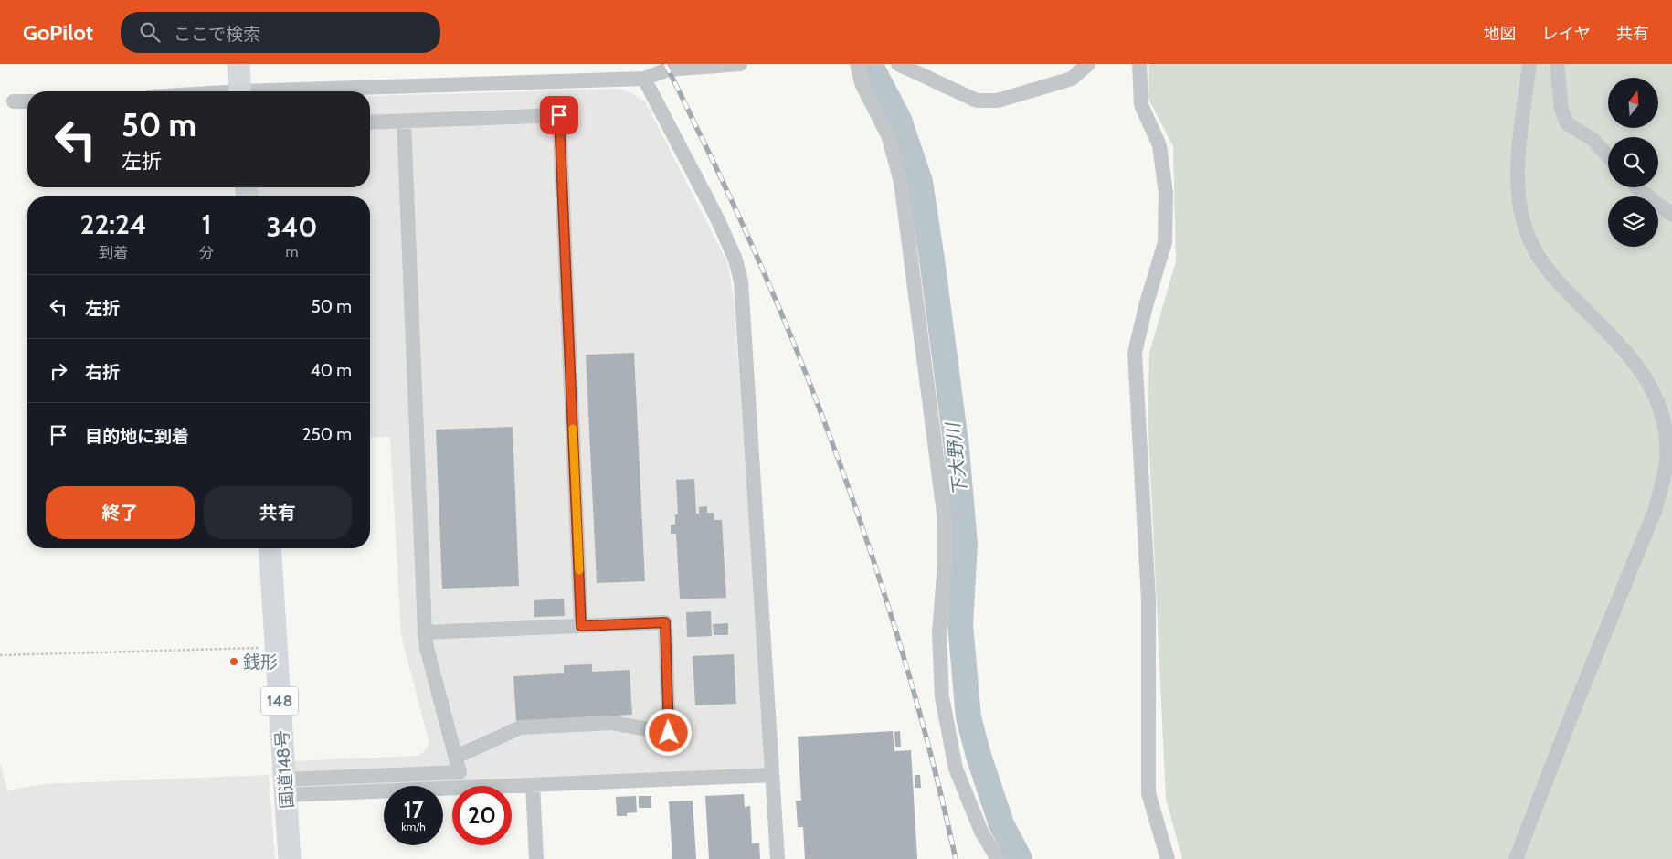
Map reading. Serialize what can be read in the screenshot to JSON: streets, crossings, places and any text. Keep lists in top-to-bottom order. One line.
{"streets":{"highway":["148","国道148号"]},"water":["下大野川"],"places":["銭形"],"north":"top","page":{"header":"GoPilot","search":"ここで検索","nav":["地図","レイヤ","共有"],"turn":["50 m","左折"],"eta":["22:24","到着","1","分","340","m"],"list":[{"name":"左折","value":"50 m"},{"name":"右折","value":"40 m"},{"name":"目的地に到着","value":"250 m"}],"buttons":["終了","共有"],"speed":"17 km/h","limit":"20"}}
